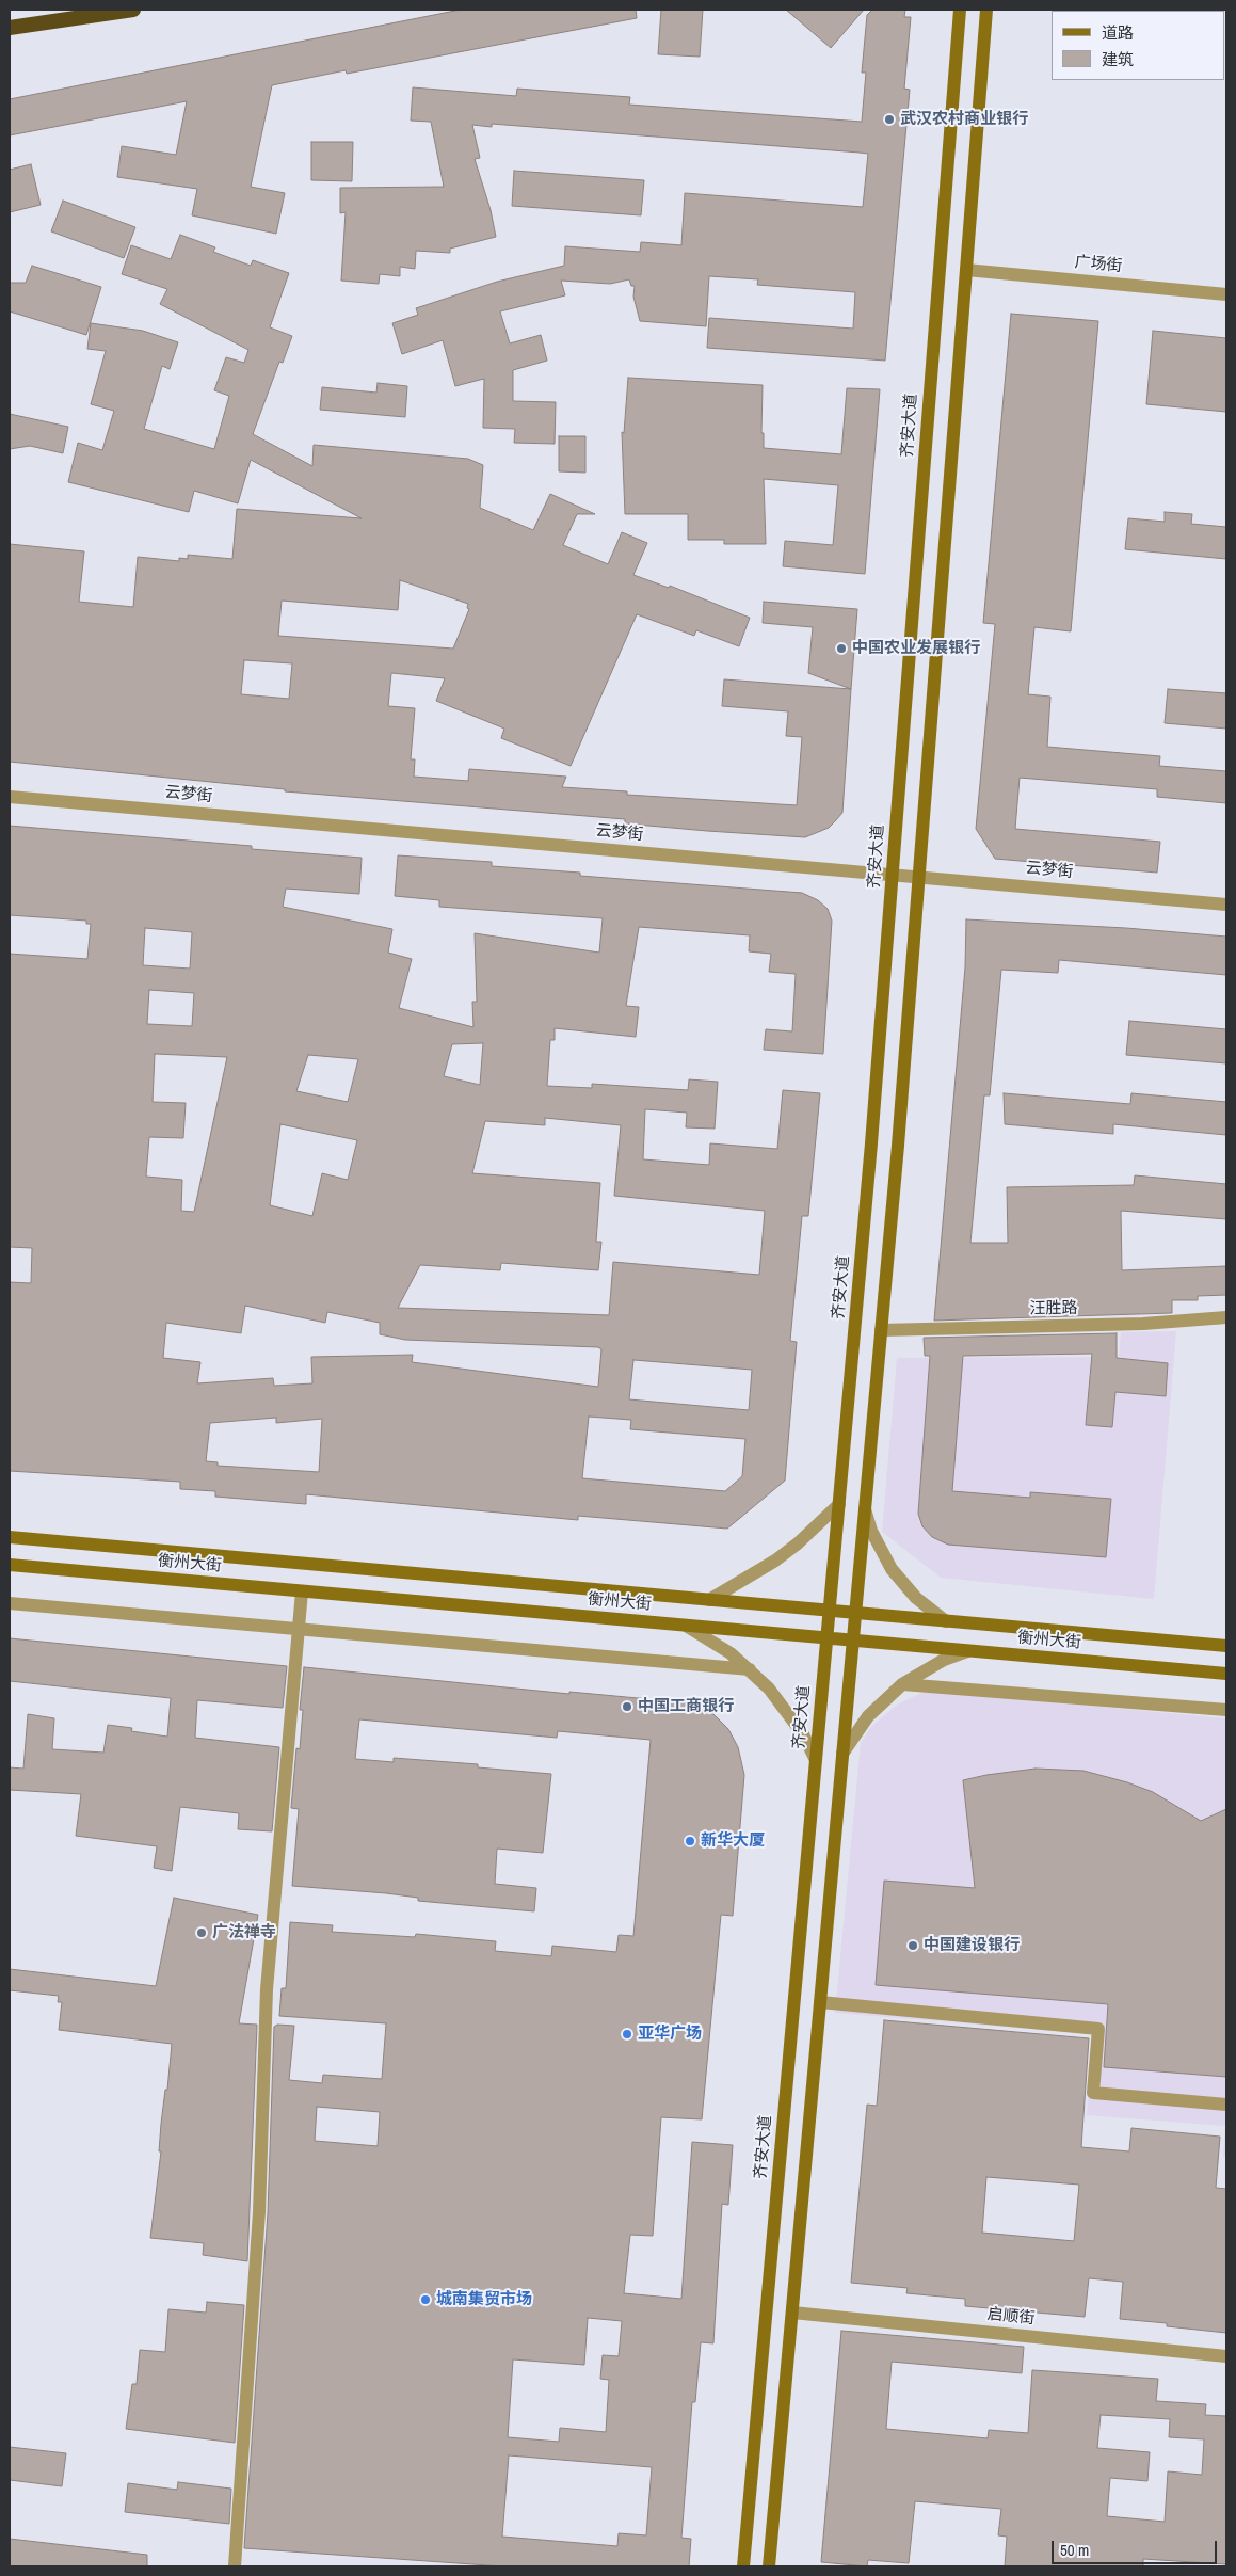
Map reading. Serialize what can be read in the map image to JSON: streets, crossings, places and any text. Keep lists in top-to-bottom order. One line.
{"streets":{"main road":["齐安大道","衡州大街"],"street":["广场街","云梦街","汪胜路","启顺街"]},"crossings":[["齐安大道","云梦街"],["齐安大道","衡州大街"]],"places":["武汉农村商业银行","中国农业发展银行","中国工商银行","新华大厦","广法禅寺","中国建设银行","亚华广场","城南集贸市场"],"legend":["道路","建筑"],"scale_bar":"50 m"}
